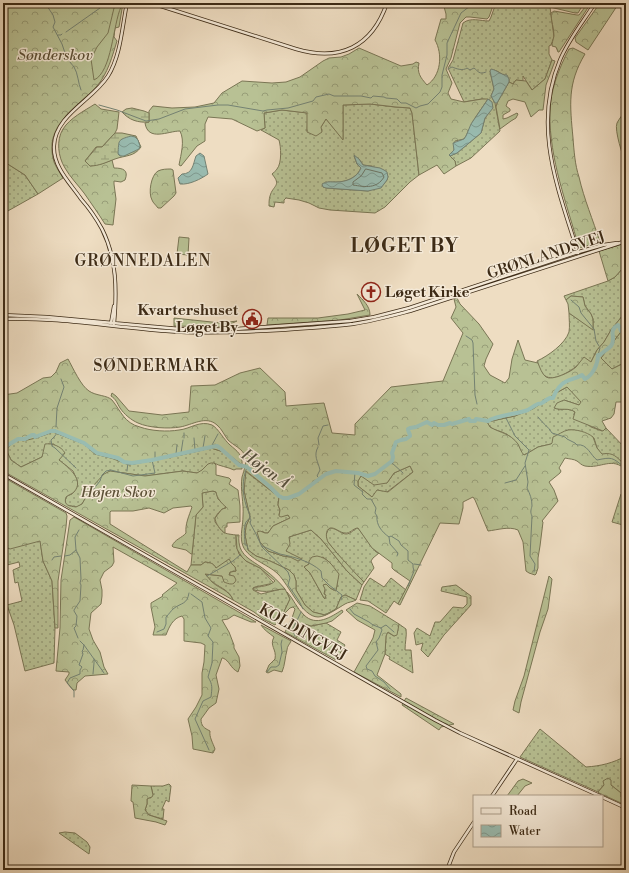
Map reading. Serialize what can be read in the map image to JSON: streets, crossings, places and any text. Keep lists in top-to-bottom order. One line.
{"streets":{"street":["GRØNLANDSVEJ","KOLDINGVEJ"]},"districts":["LØGET BY","GRØNNEDALEN","SØNDERMARK"],"water":["Højen Å"],"parks":["Sønderskov","Højen Skov"],"places":{"church":["Løget Kirke"],"public building":["Kvartershuset Løget By"]},"legend":["Road","Water"]}
